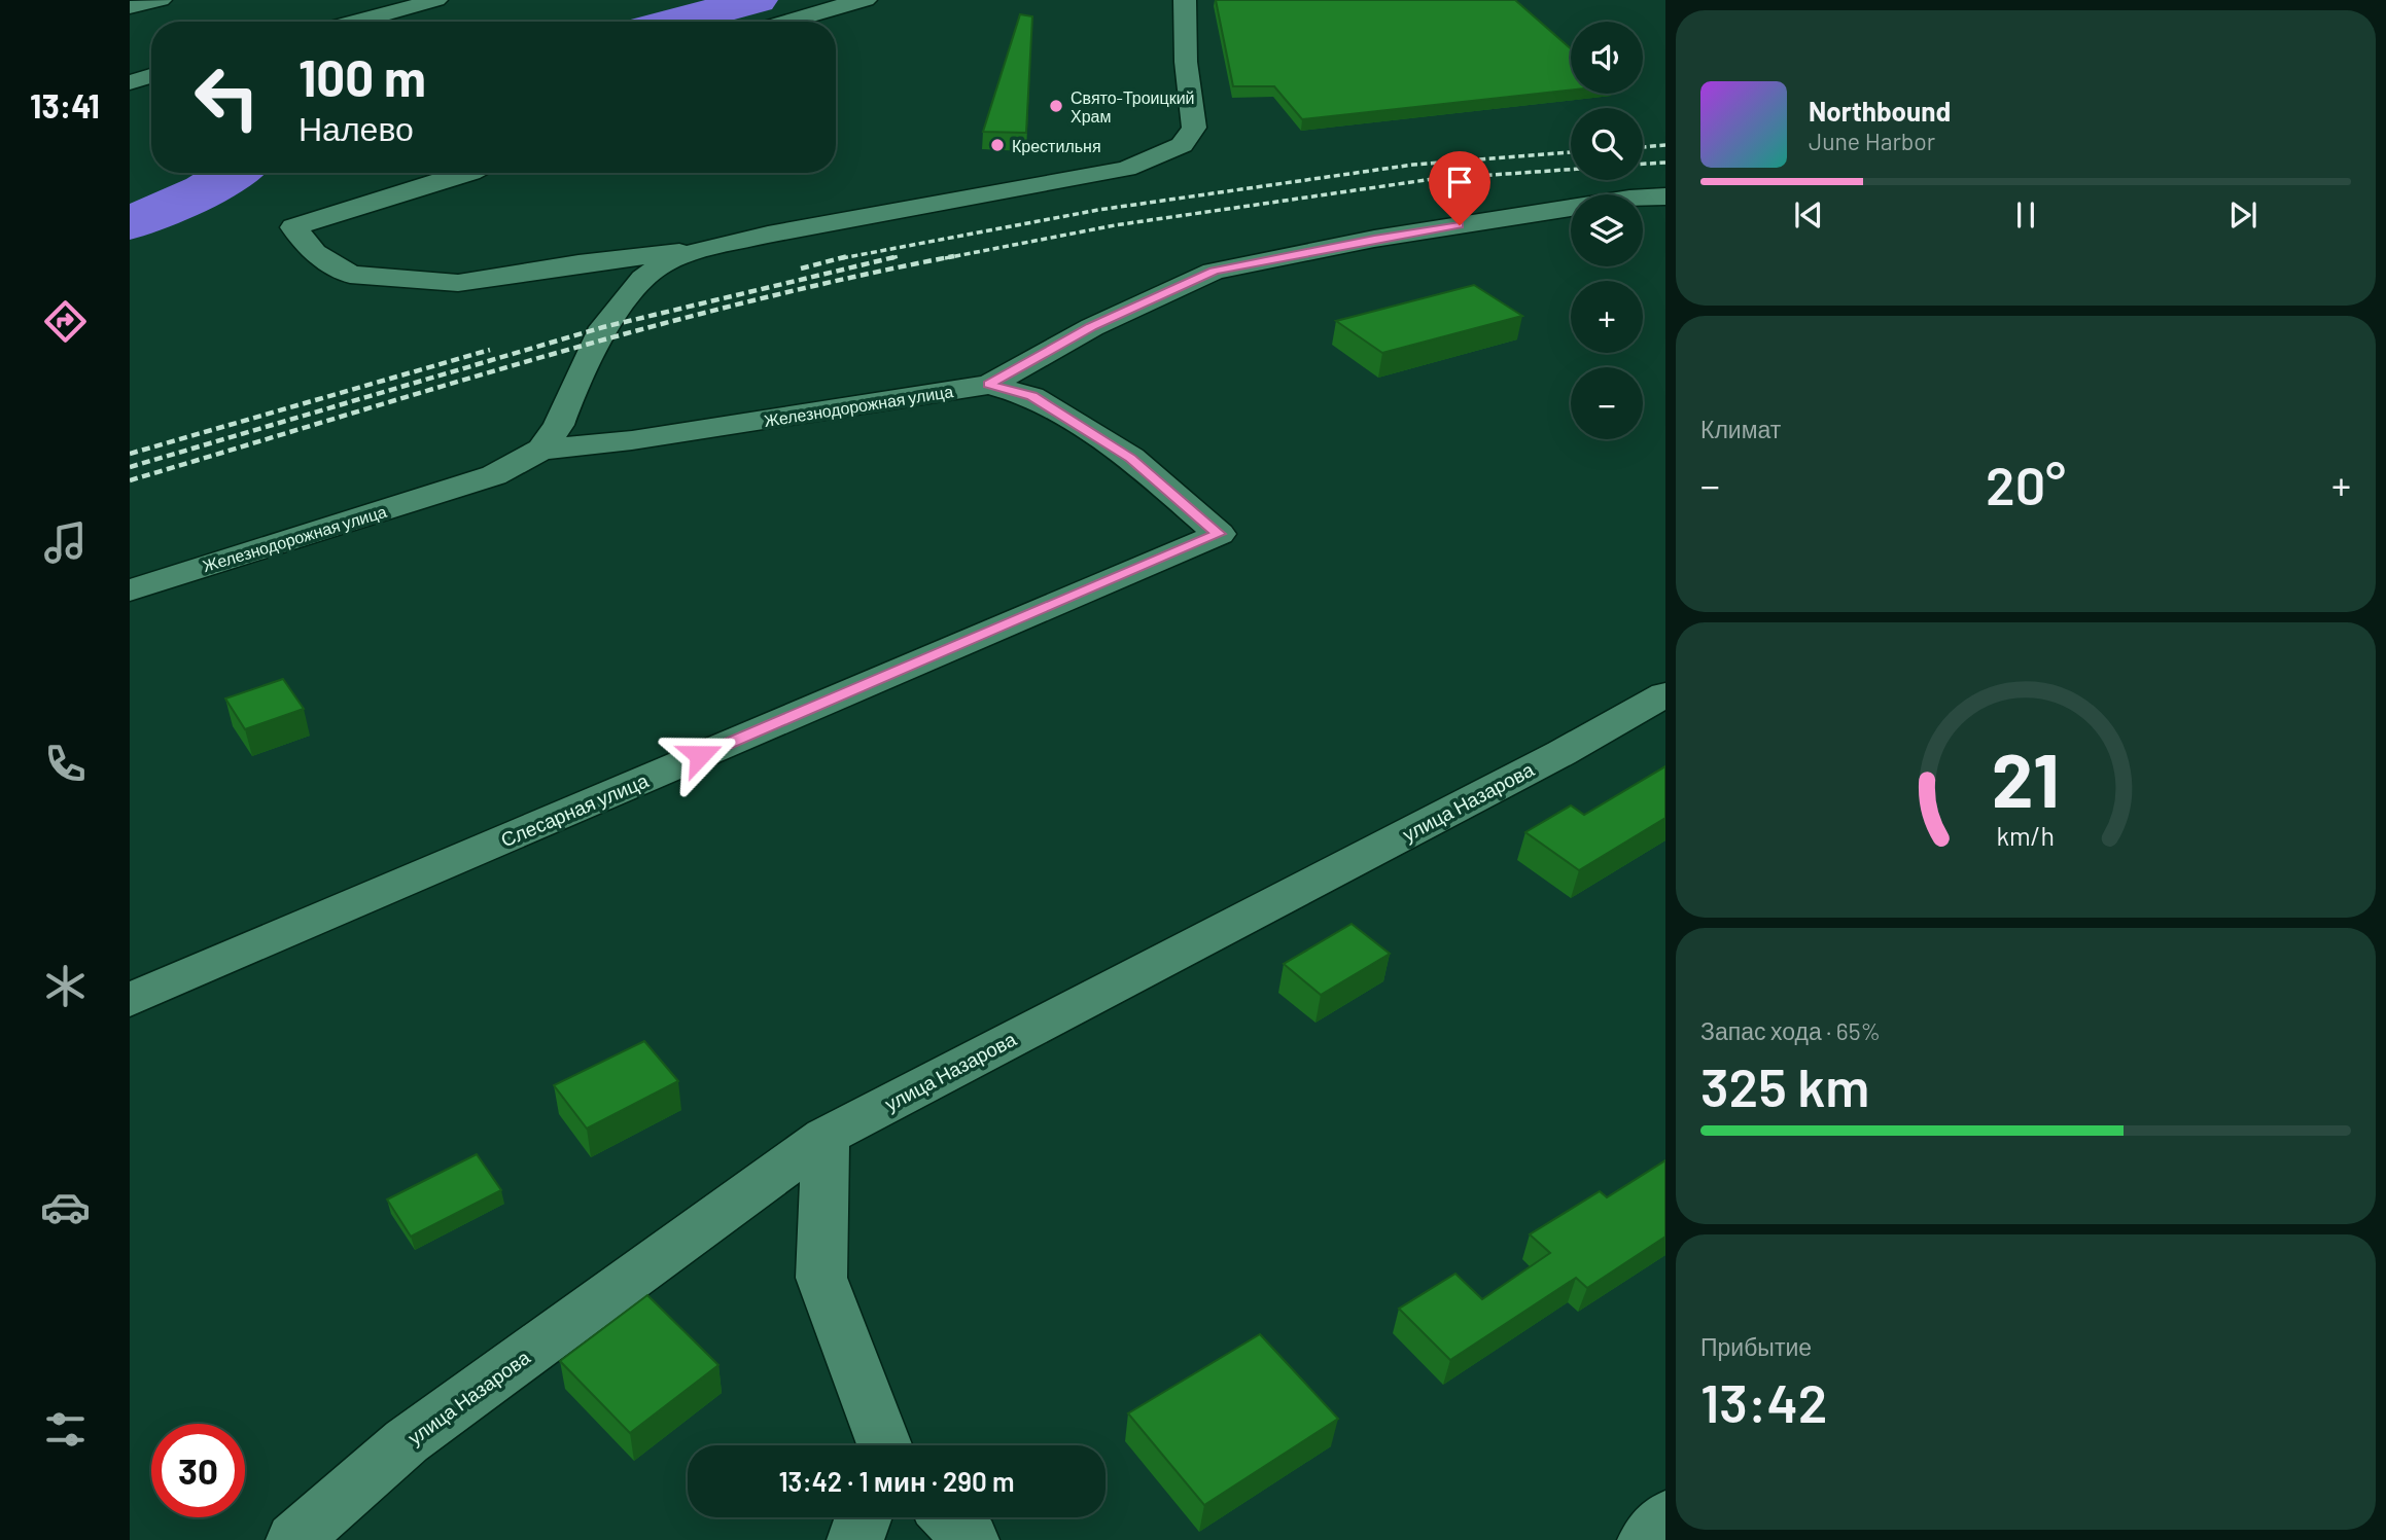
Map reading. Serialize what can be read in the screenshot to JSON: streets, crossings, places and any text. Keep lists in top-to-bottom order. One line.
{"streets":{"street":["Железнодорожная улица","улица Назарова","Слесарная улица"]},"crossings":[["Железнодорожная улица","Слесарная улица"]],"places":["Свято-Троицкий Храм","Крестильня"],"page":{"tabs":"13:41","map_buttons":["+","−"],"turn":["100 m","Налево"],"song":["Northbound","June Harbor"],"tile":["Климат",["Запас хода · 65%","325 km"],["Прибытие","13:42"]],"heat":["−","20°","+"],"limit":"30","trip":"13:42 · 1 мин · 290 m","gauge":["21","km/h"]}}
